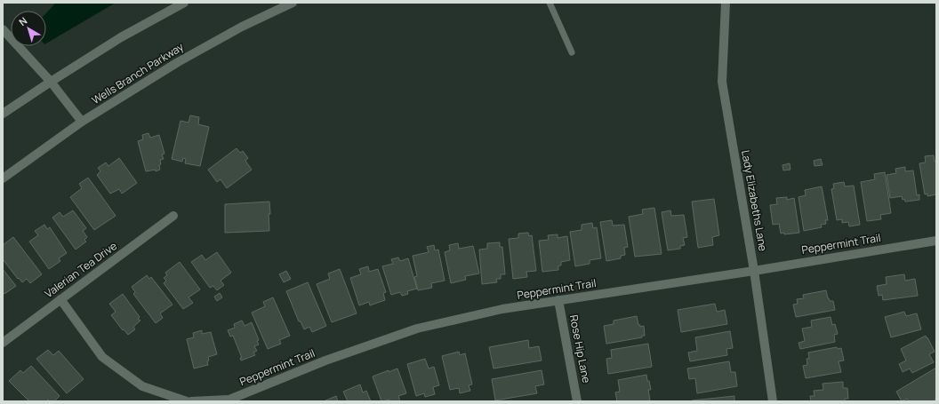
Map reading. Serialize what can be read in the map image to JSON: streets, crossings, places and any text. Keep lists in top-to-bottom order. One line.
{"streets":{"street":["Wells Branch Parkway","Lady Elizabeths Lane","Peppermint Trail","Valerian Tea Drive","Rose Hip Lane"]},"crossings":[["Lady Elizabeths Lane","Peppermint Trail"],["Peppermint Trail","Rose Hip Lane"]],"north":"top left"}
